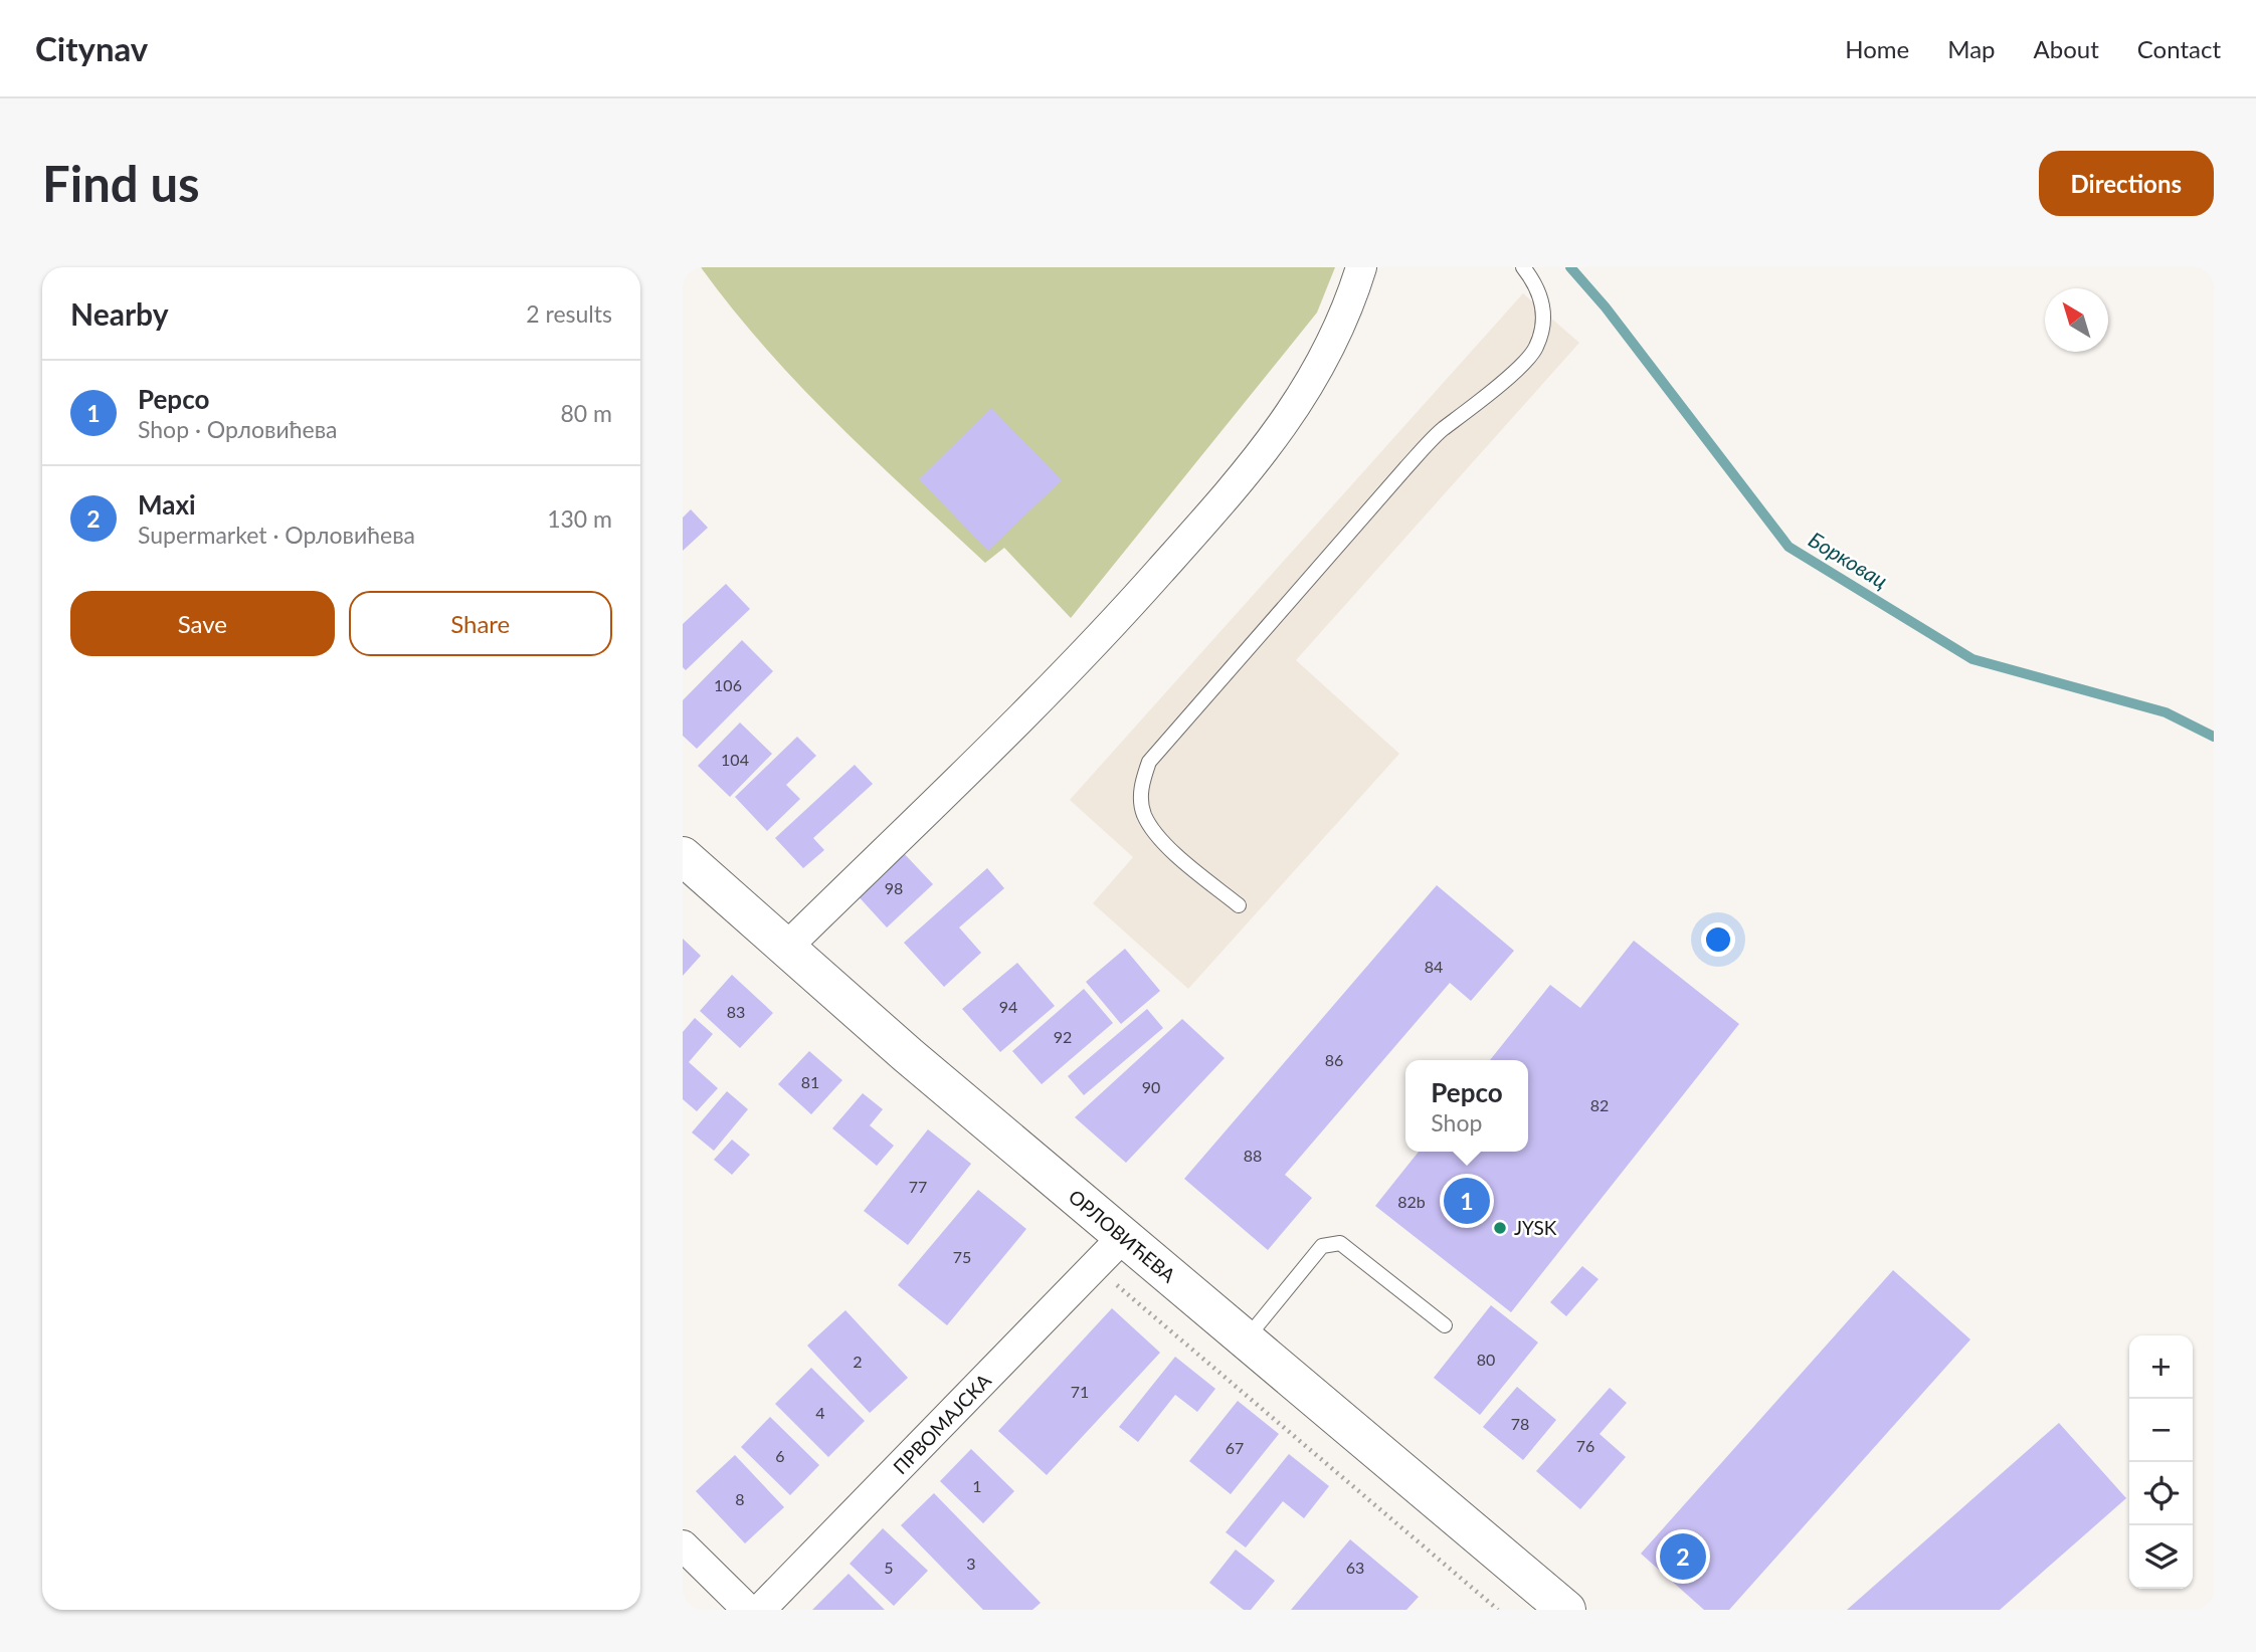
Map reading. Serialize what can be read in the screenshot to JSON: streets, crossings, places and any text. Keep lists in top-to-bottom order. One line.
{"streets":{"street":["ОРЛОВИЋЕВА","ПРВОМАЈСКА"]},"crossings":[["ОРЛОВИЋЕВА","ПРВОМАЈСКА"]],"water":["Борковац"],"places":["JYSK"],"house_numbers":["106","104","98","84","94","83","92","86","81","90","82","88","77","82b","75","80","2","71","4","78","76","67","6","1","8","3","5","63"],"north":"top left","page":{"header":"Citynav","nav":["Home","Map","About","Contact"],"buttons":["Directions",["Save","Share"]],"title":"Find us","heading":["Nearby","2 results"],"list":[{"mark":"1","name":"Pepco","note":"Shop · Орловићева","value":"80 m"},{"mark":"2","name":"Maxi","note":"Supermarket · Орловићева","value":"130 m"}],"popup":["Pepco","Shop"],"pins":["1","2"],"map_buttons":["+","−"]}}
